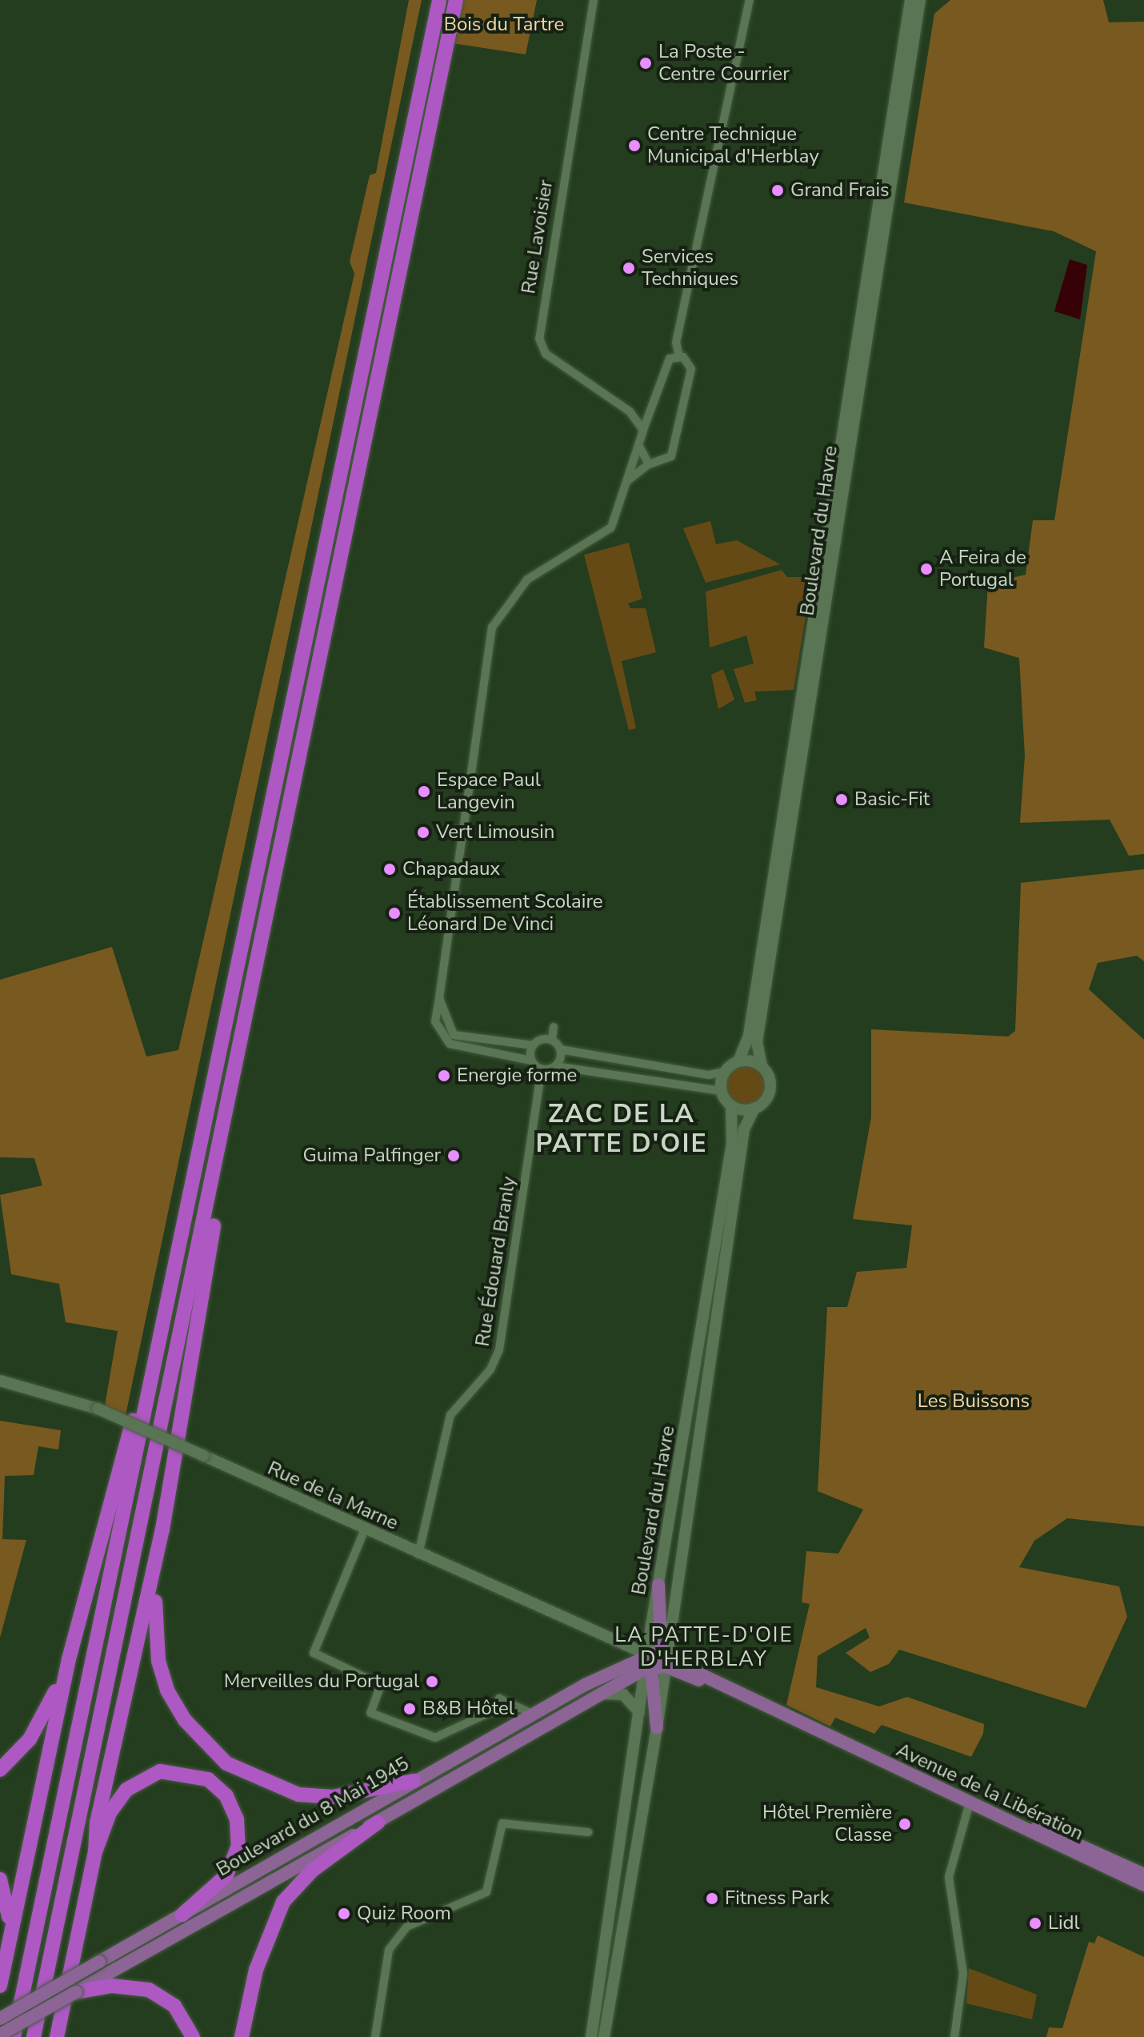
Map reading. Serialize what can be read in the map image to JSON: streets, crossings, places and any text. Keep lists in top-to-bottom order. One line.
{"streets":{"main road":["Boulevard du Havre","Rue de la Marne","Avenue de la Libération","Boulevard du 8 Mai 1945"],"street":["Rue Lavoisier","Rue Édouard Branly"]},"crossings":[["Boulevard du Havre","Rue de la Marne"],["Boulevard du Havre","Avenue de la Libération"],["Boulevard du Havre","Boulevard du 8 Mai 1945"],["Rue Édouard Branly","Rue de la Marne"],["Rue de la Marne","Avenue de la Libération"],["Rue de la Marne","Boulevard du 8 Mai 1945"],["Avenue de la Libération","Boulevard du 8 Mai 1945"]],"districts":["ZAC DE LA PATTE D'OIE","LA PATTE-D'OIE D'HERBLAY"],"parks":["Bois du Tartre","Les Buissons"],"places":["La Poste - Centre Courrier","Centre Technique Municipal d'Herblay","Grand Frais","Services Techniques","A Feira de Portugal","Espace Paul Langevin","Basic-Fit","Vert Limousin","Chapadaux","Établissement Scolaire Léonard De Vinci","Energie forme","Guima Palfinger","Merveilles du Portugal","B&B Hôtel","Hôtel Première Classe","Fitness Park","Quiz Room","Lidl"]}
